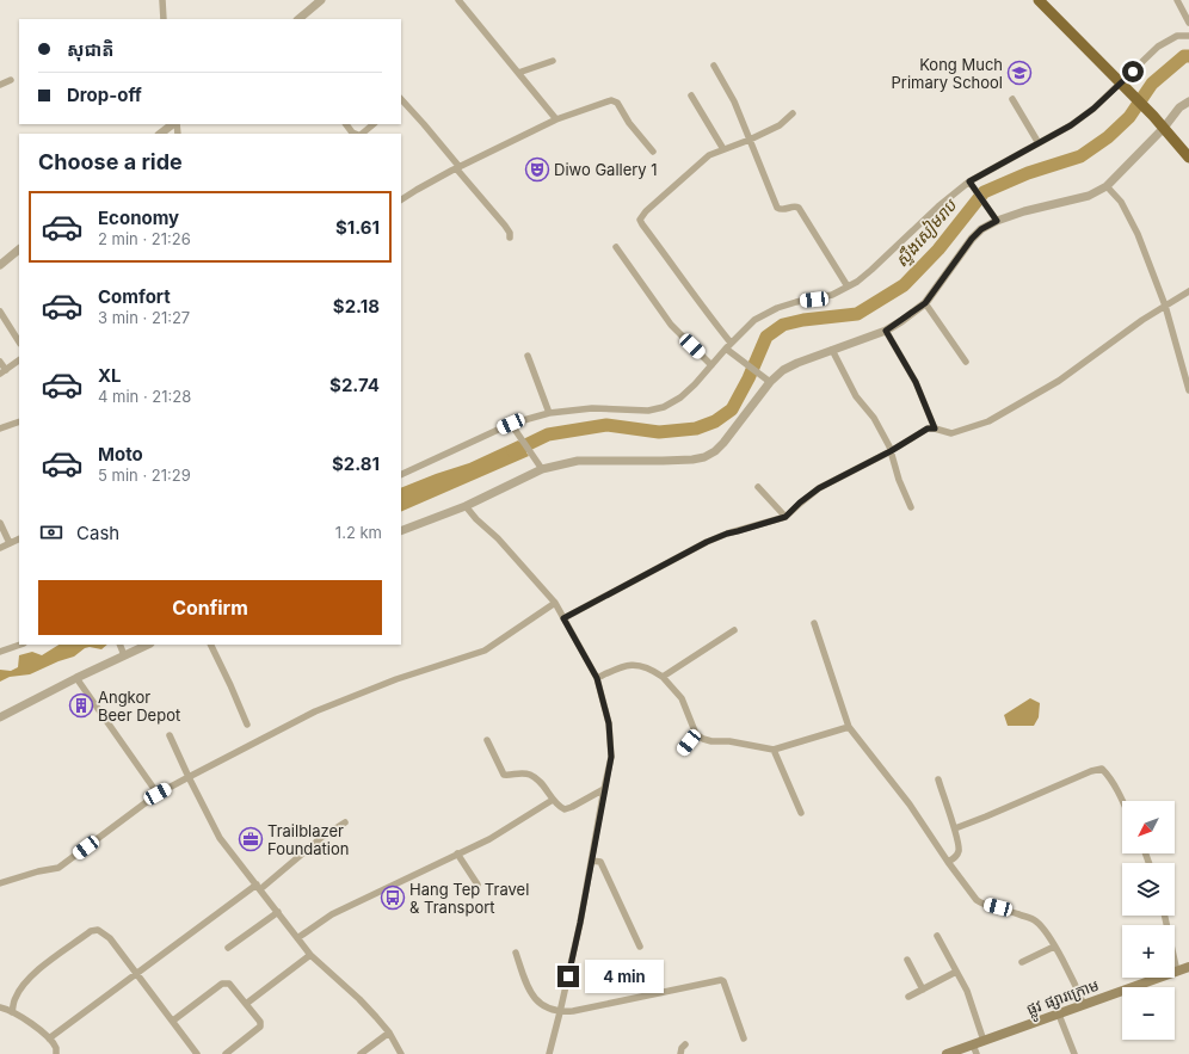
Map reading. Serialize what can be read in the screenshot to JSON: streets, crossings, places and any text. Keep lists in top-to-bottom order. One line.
{"streets":{"main road":["ផ្លូវ ផ្សារក្រោម"]},"water":["ស្ទឹងសៀមរាប"],"places":{"school or university":["Kong Much Primary School"],"theatre":["Diwo Gallery 1"],"building":["Angkor Beer Depot"],"office":["Trailblazer Foundation"],"bus stop":["Hang Tep Travel & Transport"]},"north":"bottom left","page":{"banner":["សុជាតិ","Drop-off"],"heading":"Choose a ride","list":[{"name":"Economy","note":"2 min · 21:26","value":"$1.61"},{"name":"Comfort","note":"3 min · 21:27","value":"$2.18"},{"name":"XL","note":"4 min · 21:28","value":"$2.74"},{"name":"Moto","note":"5 min · 21:29","value":"$2.81"}],"pay":["Cash","1.2 km"],"buttons":"Confirm","map_buttons":["+","−"],"bubble":"4 min"}}
